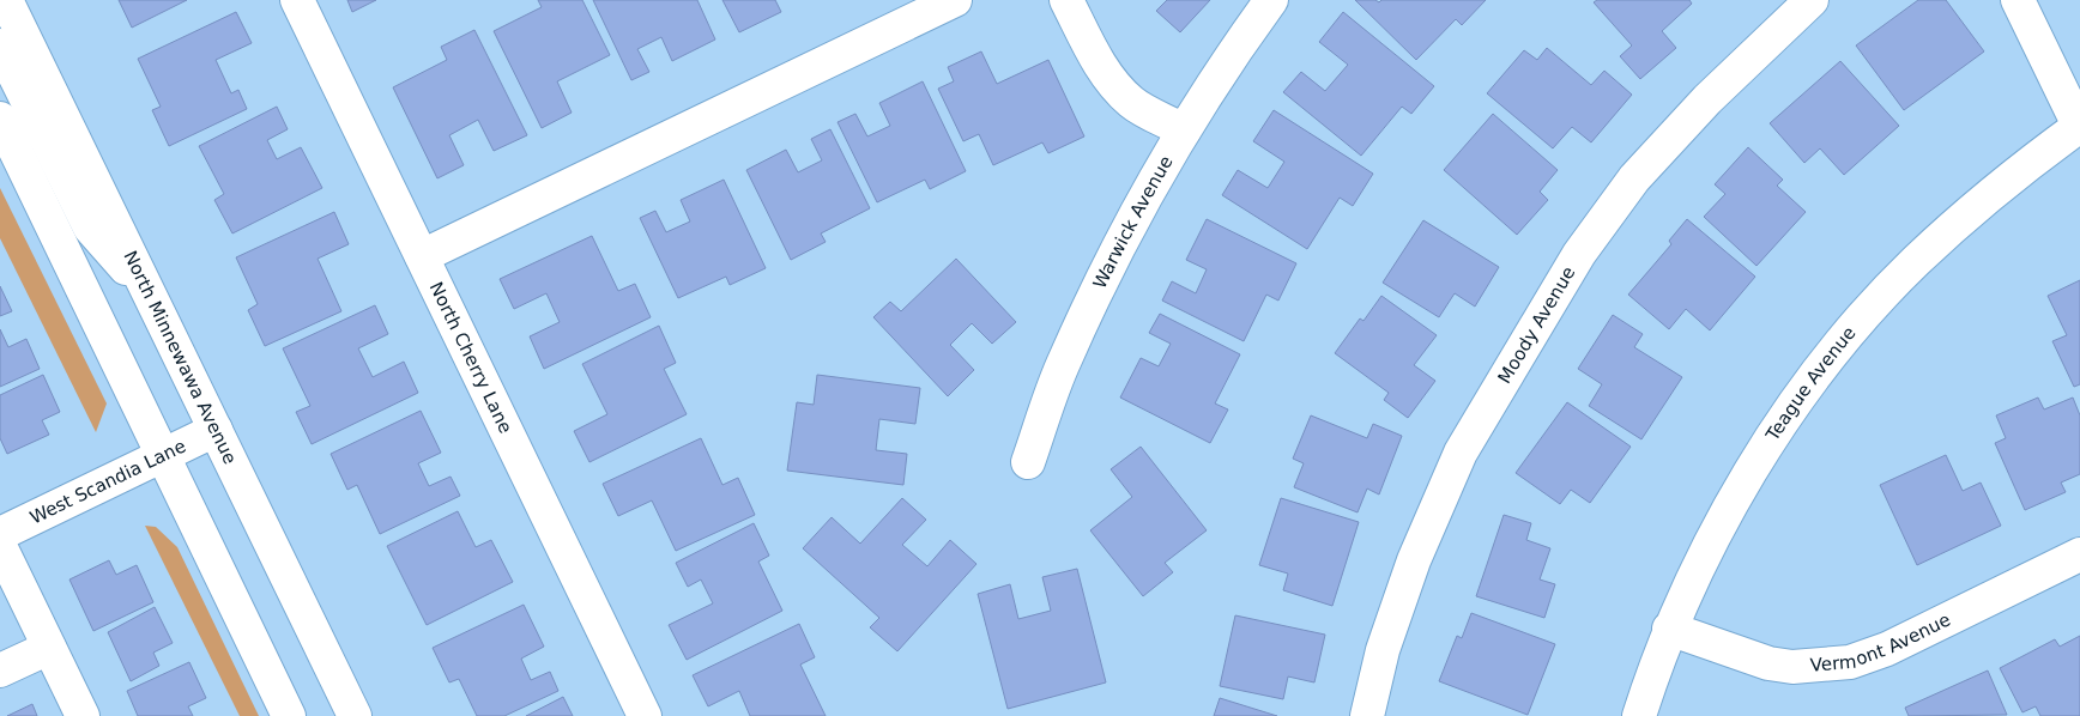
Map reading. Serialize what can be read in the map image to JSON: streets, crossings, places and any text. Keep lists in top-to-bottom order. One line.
{"streets":{"street":["Warwick Avenue","Moody Avenue","North Minnewawa Avenue","North Cherry Lane","Teague Avenue","West Scandia Lane","Vermont Avenue"]},"crossings":[["North Minnewawa Avenue","West Scandia Lane"],["Teague Avenue","Vermont Avenue"]]}
